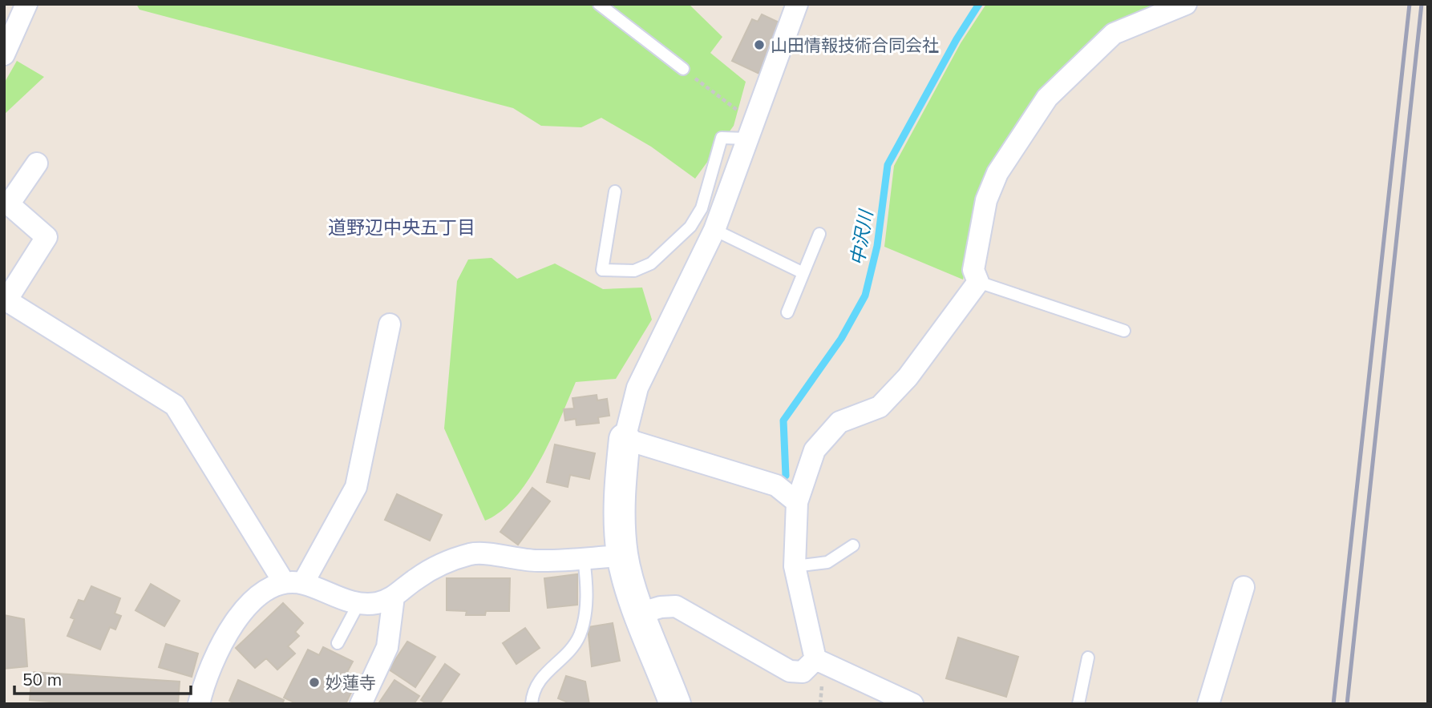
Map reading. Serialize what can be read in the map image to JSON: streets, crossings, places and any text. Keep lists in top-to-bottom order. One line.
{"districts":["道野辺中央五丁目"],"water":["中沢川"],"places":["山田情報技術合同会社","妙蓮寺"],"scale_bar":"50 m"}
